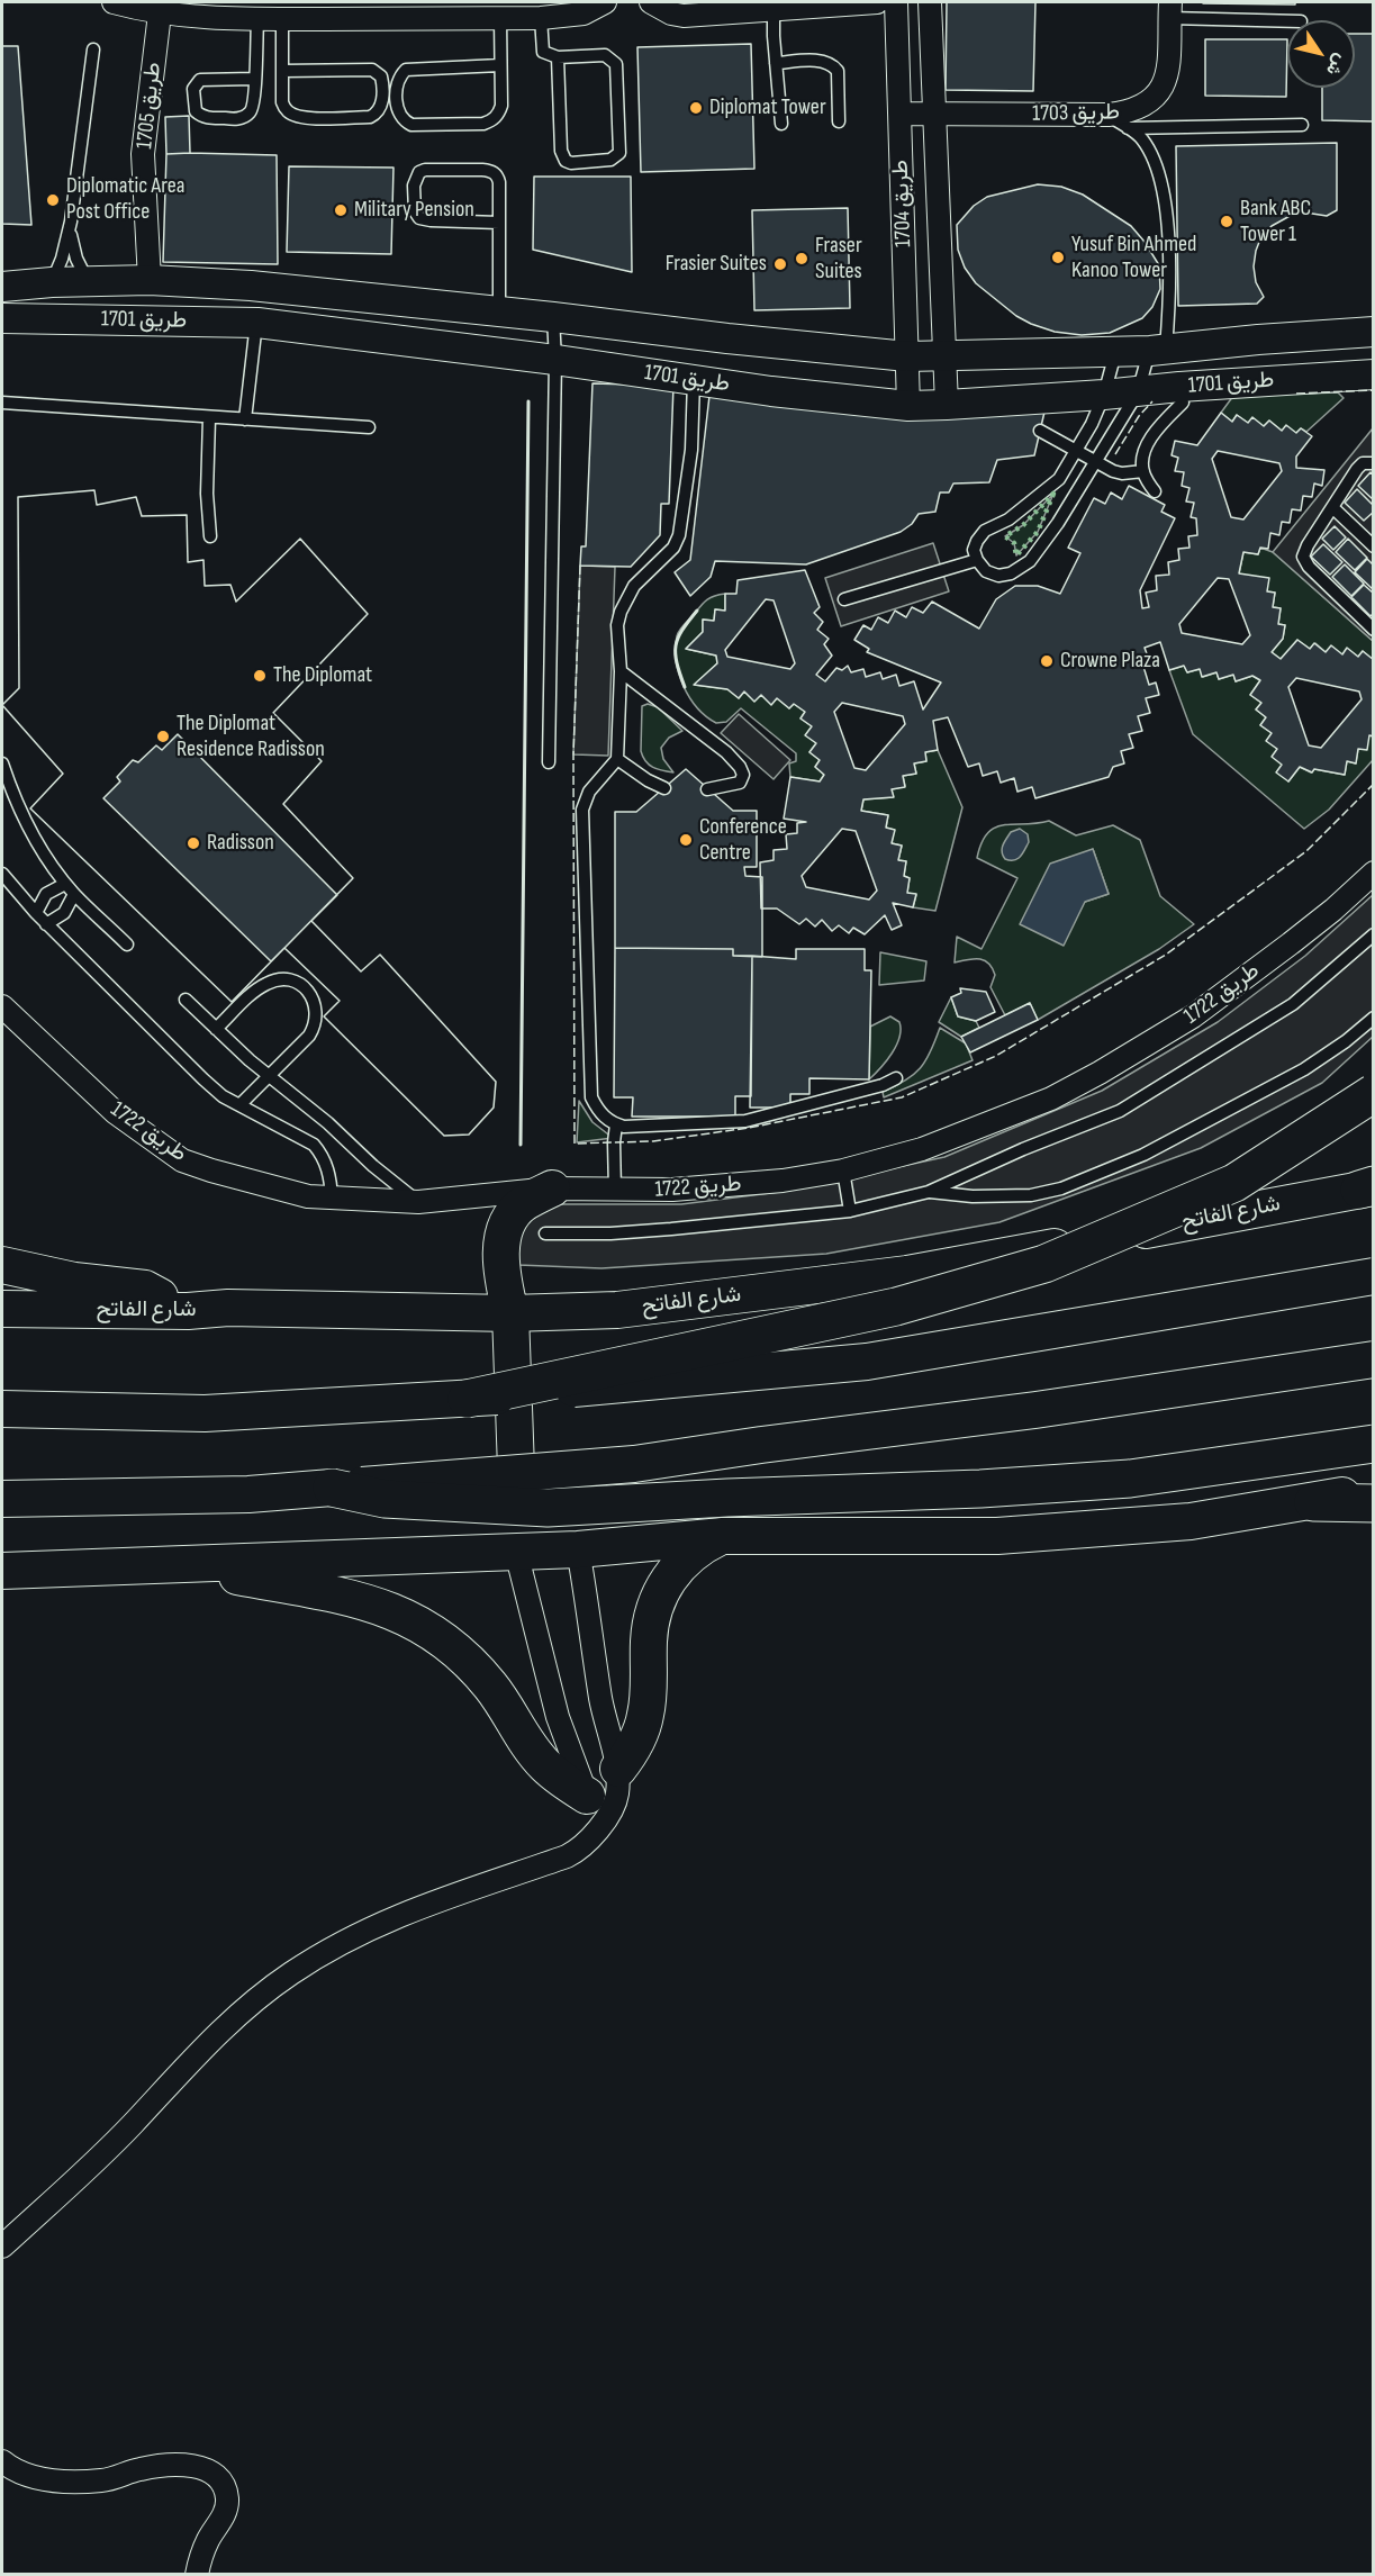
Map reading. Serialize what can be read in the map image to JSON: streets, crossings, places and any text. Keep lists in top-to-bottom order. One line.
{"streets":{"main road":["شارع الفاتح"],"street":["طريق 1705","طريق 1703","طريق 1704","طريق 1701","طريق 1722"]},"crossings":[["طريق 1705","طريق 1701"],["طريق 1703","طريق 1704"],["طريق 1704","طريق 1701"]],"places":["Diplomat Tower","Diplomatic Area Post Office","Military Pension","Bank ABC Tower 1","Yusuf Bin Ahmed Kanoo Tower","Fraser Suites","Frasier Suites","Crowne Plaza","The Diplomat","The Diplomat Residence Radisson","Conference Centre","Radisson"],"north":"bottom right"}
